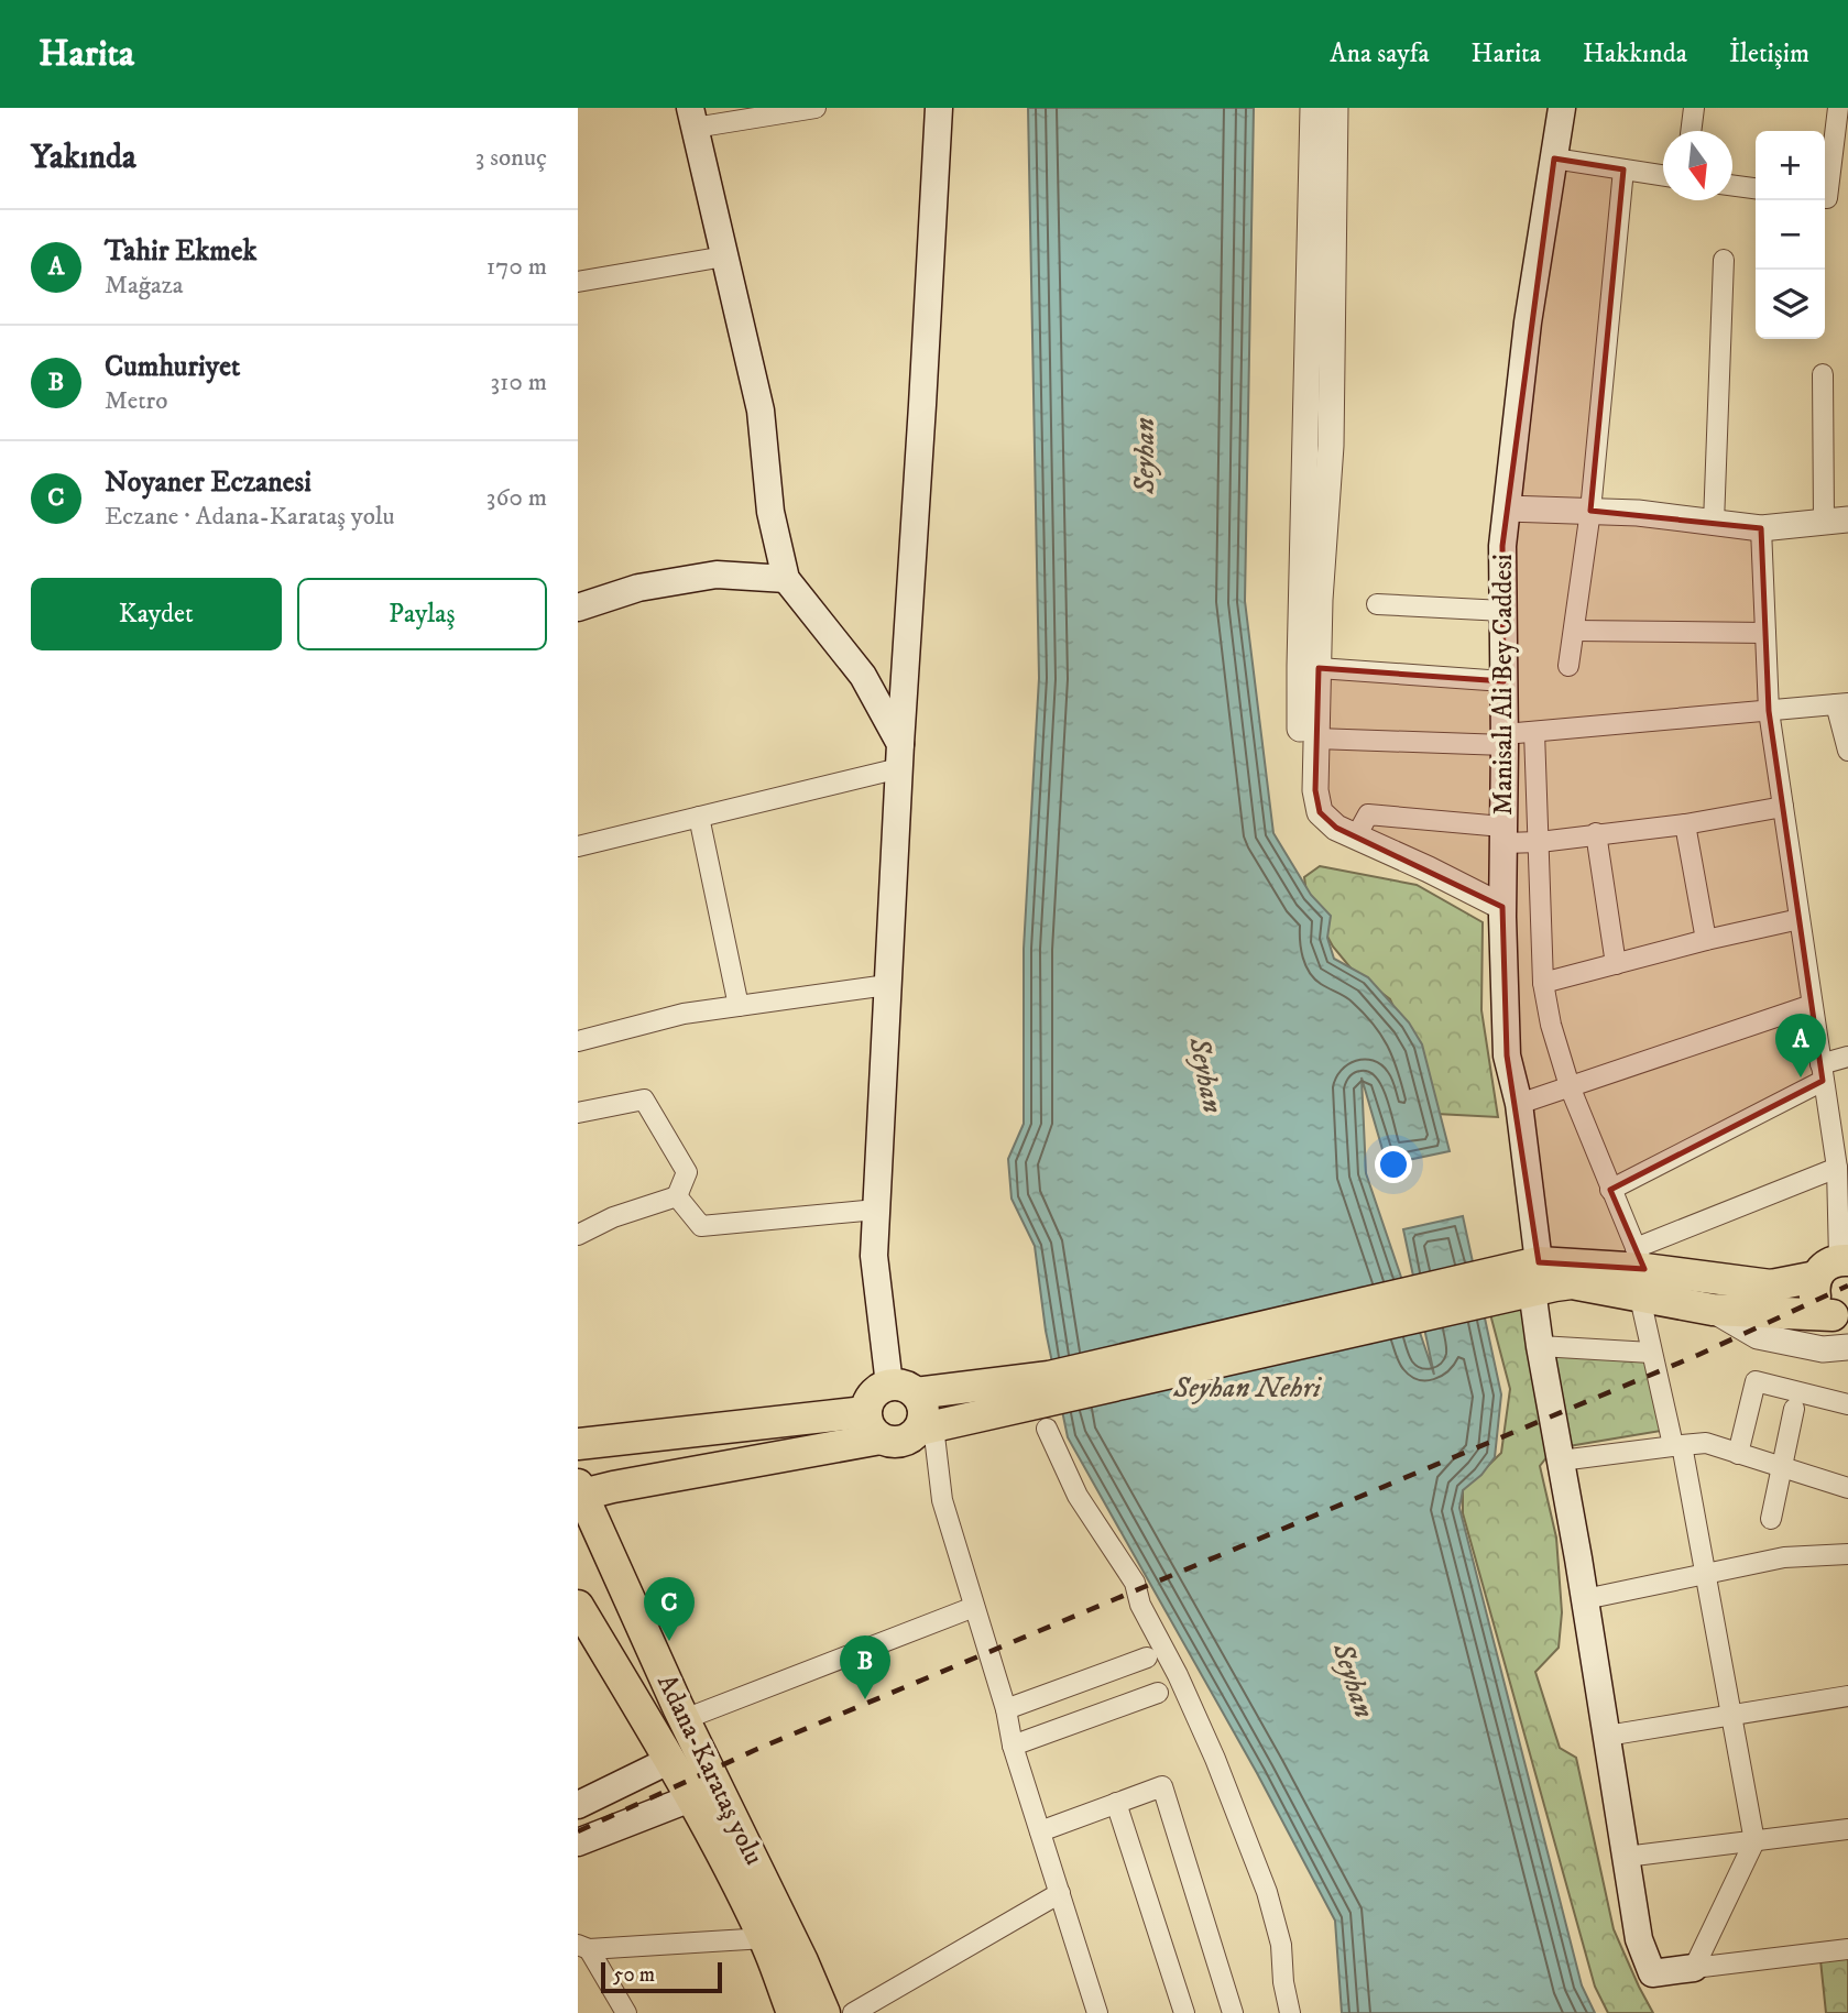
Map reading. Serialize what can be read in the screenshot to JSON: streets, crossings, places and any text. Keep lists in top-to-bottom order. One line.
{"streets":{"main road":["Manisalı Ali Bey Caddesi","Adana-Karataş yolu"]},"water":["Seyhan","Seyhan Nehri"],"scale_bar":"50 m","north":"bottom","page":{"header":"Harita","nav":["Ana sayfa","Harita","Hakkında","İletişim"],"heading":["Yakında","3 sonuç"],"map_buttons":["+","−"],"list":[{"mark":"A","name":"Tahir Ekmek","note":"Mağaza","value":"170 m"},{"mark":"B","name":"Cumhuriyet","note":"Metro","value":"310 m"},{"mark":"C","name":"Noyaner Eczanesi","note":"Eczane · Adana-Karataş yolu","value":"360 m"}],"buttons":["Kaydet","Paylaş"],"pins":["A","C","B"],"scale":"50 m"}}
